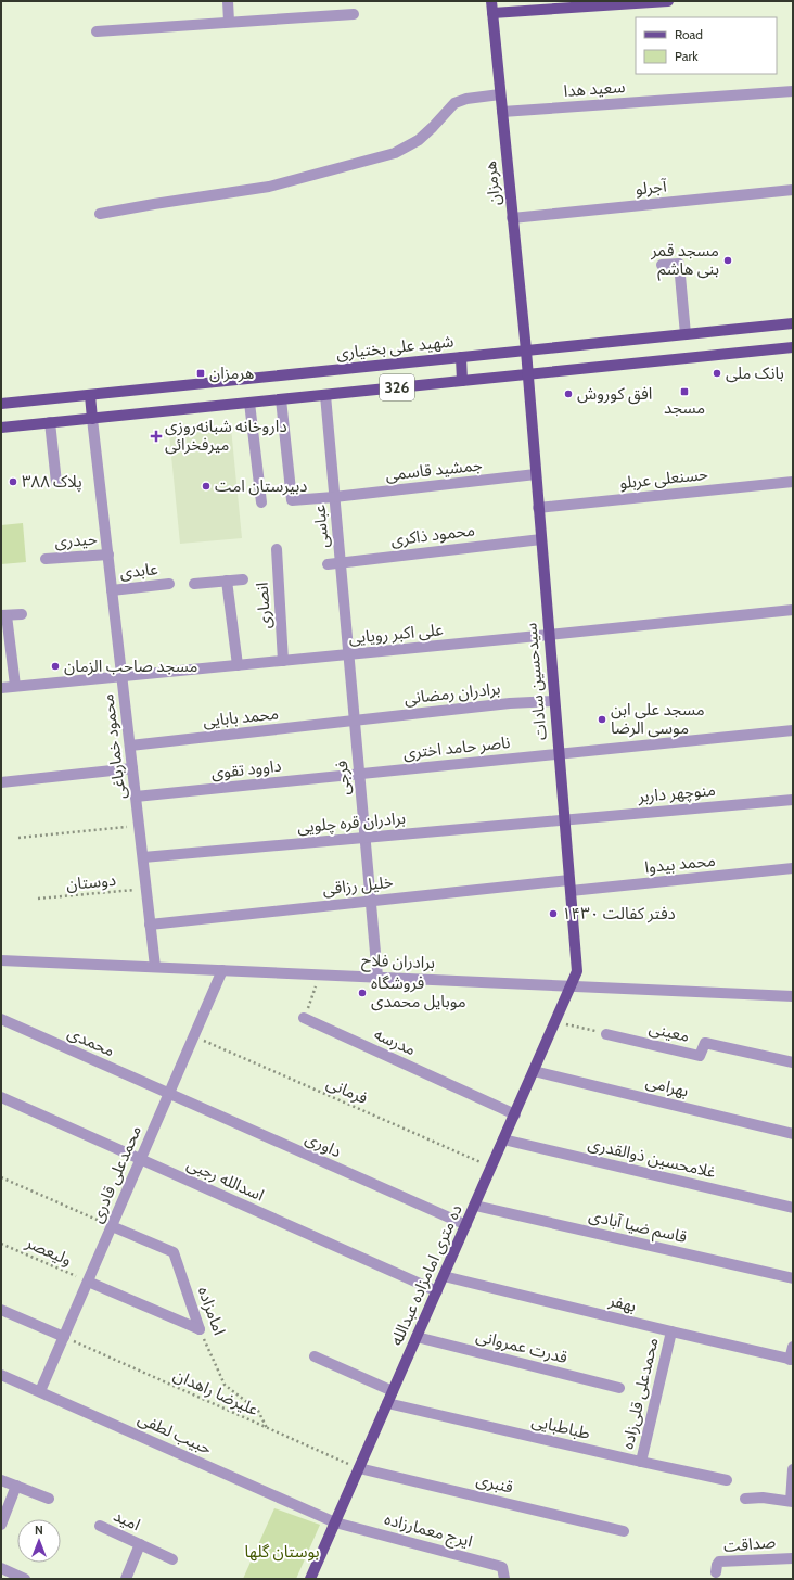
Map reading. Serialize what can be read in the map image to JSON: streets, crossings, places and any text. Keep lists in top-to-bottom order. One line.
{"streets":{"main road":["هرمزان","شهید علی بختیاری","326","سیدحسین سادات","ده متری امامزاده عبدالله"],"street":["سعید هدا","آجرلو","جمشید قاسمی","حسنعلی عربلو","عباسی","محمود ذاکری","حیدری","عابدی","انصاری","علی اکبر رویایی","برادران رمضانی","محمد بابایی","محمود خمارباغی","ناصر حامد اختری","داوود تقوی","فرجی","منوچهر داربر","برادران قره چلویی","محمد بیدوا","خلیل رزاقی","برادران فلاح","معینی","محمدی","مدرسه","بهرامی","داوری","غلامحسین ذوالقدری","محمدعلی قادری","اسدالله رجبی","قاسم ضیا آبادی","بهفر","امامزاده","قدرت عمروانی","محمدعلی قلی‌زاده","طباطبایی","حبیب لطفی","قنبری","امید","ایرج معمارزاده","صداقت"],"path":["دوستان","فرمانی","ولیعصر","علیرضا راهدان"]},"crossings":[["سعید هدا","هرمزان"],["هرمزان","آجرلو"],["هرمزان","شهید علی بختیاری"],["هرمزان","326"],["هرمزان","سیدحسین سادات"],["326","جمشید قاسمی"],["326","عباسی"],["326","سیدحسین سادات"],["326","محمود خمارباغی"],["جمشید قاسمی","عباسی"],["جمشید قاسمی","سیدحسین سادات"],["حسنعلی عربلو","سیدحسین سادات"],["عباسی","محمود ذاکری"],["عباسی","علی اکبر رویایی"],["عباسی","فرجی"],["محمود ذاکری","سیدحسین سادات"],["حیدری","محمود خمارباغی"],["عابدی","محمود خمارباغی"],["انصاری","علی اکبر رویایی"],["علی اکبر رویایی","سیدحسین سادات"],["علی اکبر رویایی","محمود خمارباغی"],["علی اکبر رویایی","فرجی"],["سیدحسین سادات","برادران رمضانی"],["سیدحسین سادات","ناصر حامد اختری"],["سیدحسین سادات","منوچهر داربر"],["سیدحسین سادات","برادران قره چلویی"],["سیدحسین سادات","محمد بیدوا"],["سیدحسین سادات","خلیل رزاقی"],["سیدحسین سادات","برادران فلاح"],["سیدحسین سادات","ده متری امامزاده عبدالله"],["برادران رمضانی","محمد بابایی"],["برادران رمضانی","فرجی"],["محمد بابایی","محمود خمارباغی"],["محمد بابایی","فرجی"],["محمود خمارباغی","داوود تقوی"],["محمود خمارباغی","برادران قره چلویی"],["محمود خمارباغی","دوستان"],["محمود خمارباغی","خلیل رزاقی"],["محمود خمارباغی","برادران فلاح"],["ناصر حامد اختری","داوود تقوی"],["ناصر حامد اختری","فرجی"],["داوود تقوی","فرجی"],["فرجی","برادران قره چلویی"],["فرجی","خلیل رزاقی"],["فرجی","برادران فلاح"],["منوچهر داربر","برادران قره چلویی"],["برادران فلاح","محمدعلی قادری"],["برادران فلاح","ده متری امامزاده عبدالله"],["محمدی","داوری"],["محمدی","محمدعلی قادری"],["مدرسه","ده متری امامزاده عبدالله"],["بهرامی","ده متری امامزاده عبدالله"],["فرمانی","محمدعلی قادری"],["فرمانی","ده متری امامزاده عبدالله"],["داوری","محمدعلی قادری"],["داوری","ده متری امامزاده عبدالله"],["غلامحسین ذوالقدری","ده متری امامزاده عبدالله"],["محمدعلی قادری","اسدالله رجبی"],["محمدعلی قادری","ولیعصر"],["محمدعلی قادری","امامزاده"],["محمدعلی قادری","علیرضا راهدان"],["محمدعلی قادری","حبیب لطفی"],["اسدالله رجبی","ده متری امامزاده عبدالله"],["قاسم ضیا آبادی","ده متری امامزاده عبدالله"],["ده متری امامزاده عبدالله","بهفر"],["ده متری امامزاده عبدالله","قدرت عمروانی"],["ده متری امامزاده عبدالله","علیرضا راهدان"],["ده متری امامزاده عبدالله","طباطبایی"],["ده متری امامزاده عبدالله","حبیب لطفی"],["ده متری امامزاده عبدالله","قنبری"],["ده متری امامزاده عبدالله","ایرج معمارزاده"],["بهفر","محمدعلی قلی‌زاده"],["امامزاده","علیرضا راهدان"],["علیرضا راهدان","قنبری"],["محمدعلی قلی‌زاده","طباطبایی"],["حبیب لطفی","ایرج معمارزاده"]],"parks":["بوستان گلها"],"places":{"other":["مسجد قمر بنی هاشم","بانک ملی","افق کوروش","پلاک ۳۸۸","دبیرستان امت","مسجد صاحب الزمان","مسجد علی ابن موسی الرضا","دفتر کفالت ۱۴۳۰","فروشگاه موبایل محمدی"],"transit":["هرمزان","مسجد"],"health":["داروخانه شبانه‌روزی میرفخرائی"]},"legend":["Road","Park"],"north":"top"}
